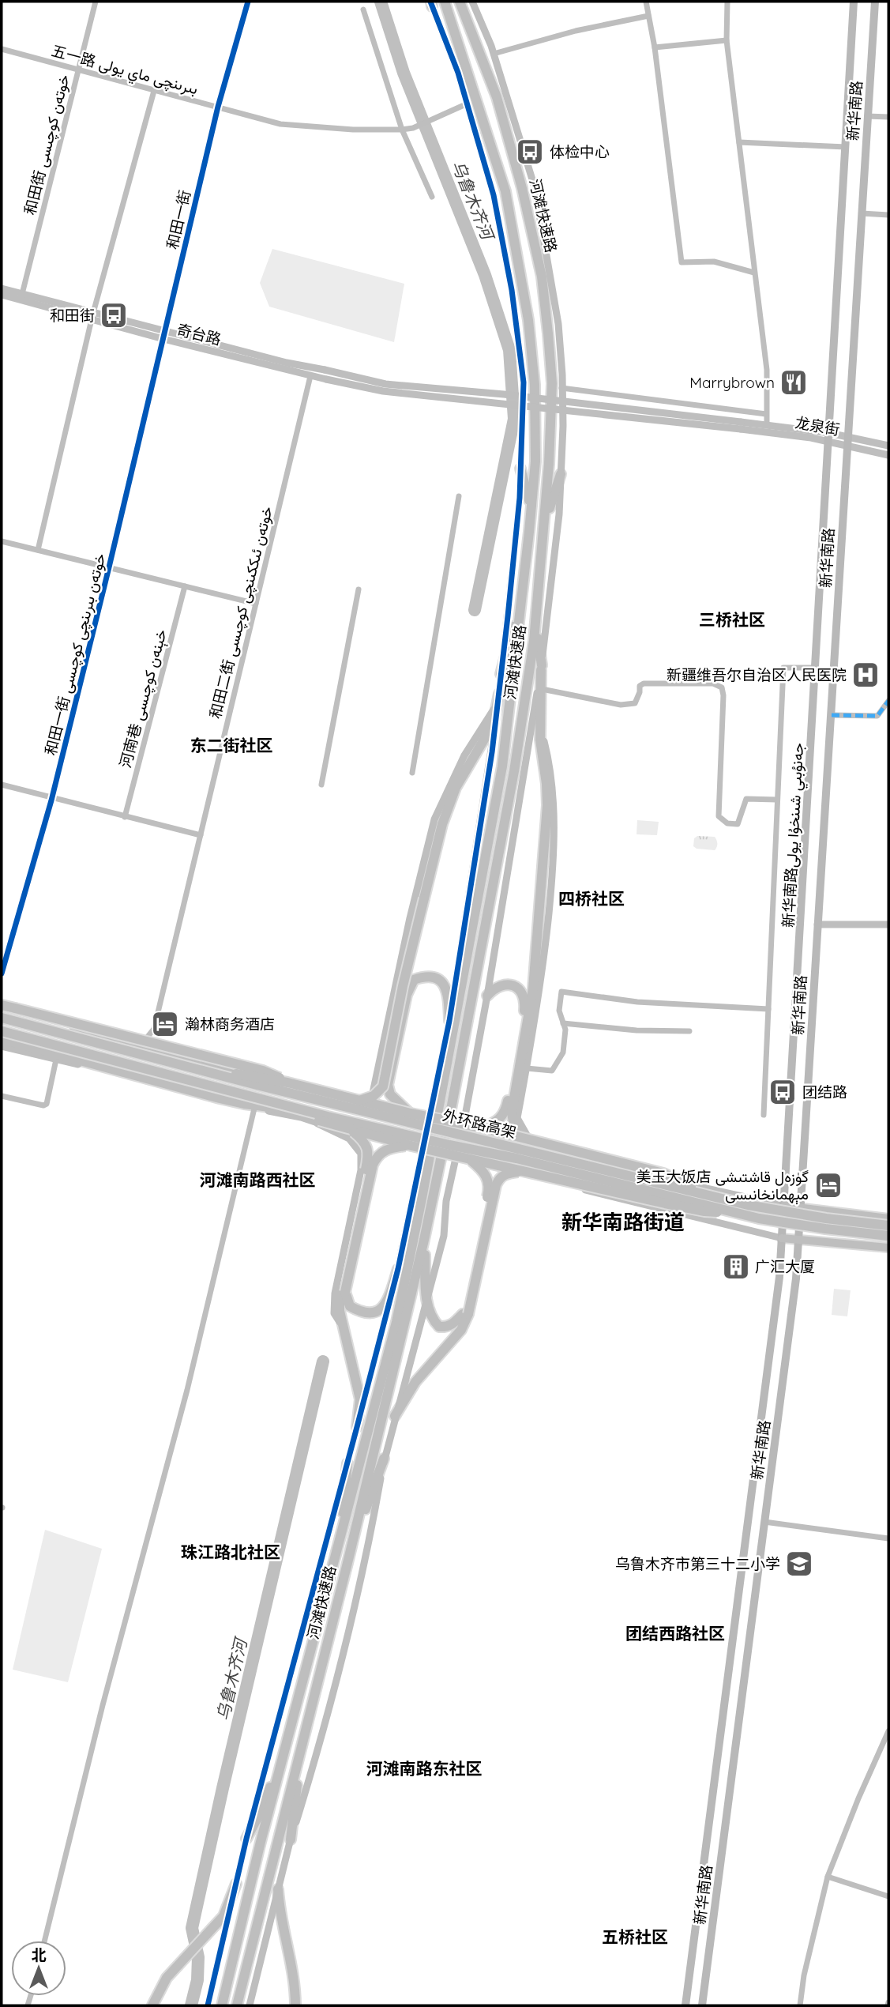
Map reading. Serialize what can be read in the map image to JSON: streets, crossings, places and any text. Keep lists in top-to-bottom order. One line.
{"streets":{"highway":["河滩快速路","外环路高架"],"main road":["新华南路","新华南路جەنۇبىي شىنخۇا يولى"],"street":["五一路 بىرىنچى ماي يولى","和田街 خوتەن كوچىسى","和田一街","奇台路","龙泉街","和田二街 خوتەن ئىككىنچى كوچىسى","和田一街 خوتەن بىرىنچى كوچىسى","河南巷 خېنەن كوچىسى"]},"crossings":[["五一路 بىرىنچى ماي يولى","和田街 خوتەن كوچىسى"],["五一路 بىرىنچى ماي يولى","和田一街"],["新华南路","龙泉街"],["新华南路","新华南路جەنۇبىي شىنخۇا يولى"],["和田街 خوتەن كوچىسى","奇台路"],["和田一街","奇台路"],["和田一街","和田一街 خوتەن بىرىنچى كوچىسى"],["奇台路","龙泉街"],["奇台路","和田二街 خوتەن ئىككىنچى كوچىسى"],["奇台路","和田一街 خوتەن بىرىنچى كوچىسى"],["龙泉街","新华南路جەنۇبىي شىنخۇا يولى"]],"districts":["三桥社区","东二街社区","四桥社区","河滩南路西社区","新华南路街道","珠江路北社区","团结西路社区","河滩南路东社区","五桥社区"],"water":["乌鲁木齐河"],"places":{"bus stop":["体检中心","和田街","团结路"],"restaurant":["Marrybrown"],"hospital":["新疆维吾尔自治区人民医院"],"hotel":["瀚林商务酒店","美玉大饭店 گۈزەل قاشتىشى مېھمانخانىسى"],"building":["广汇大厦"],"school or university":["乌鲁木齐市第三十二小学"]},"north":"top"}
